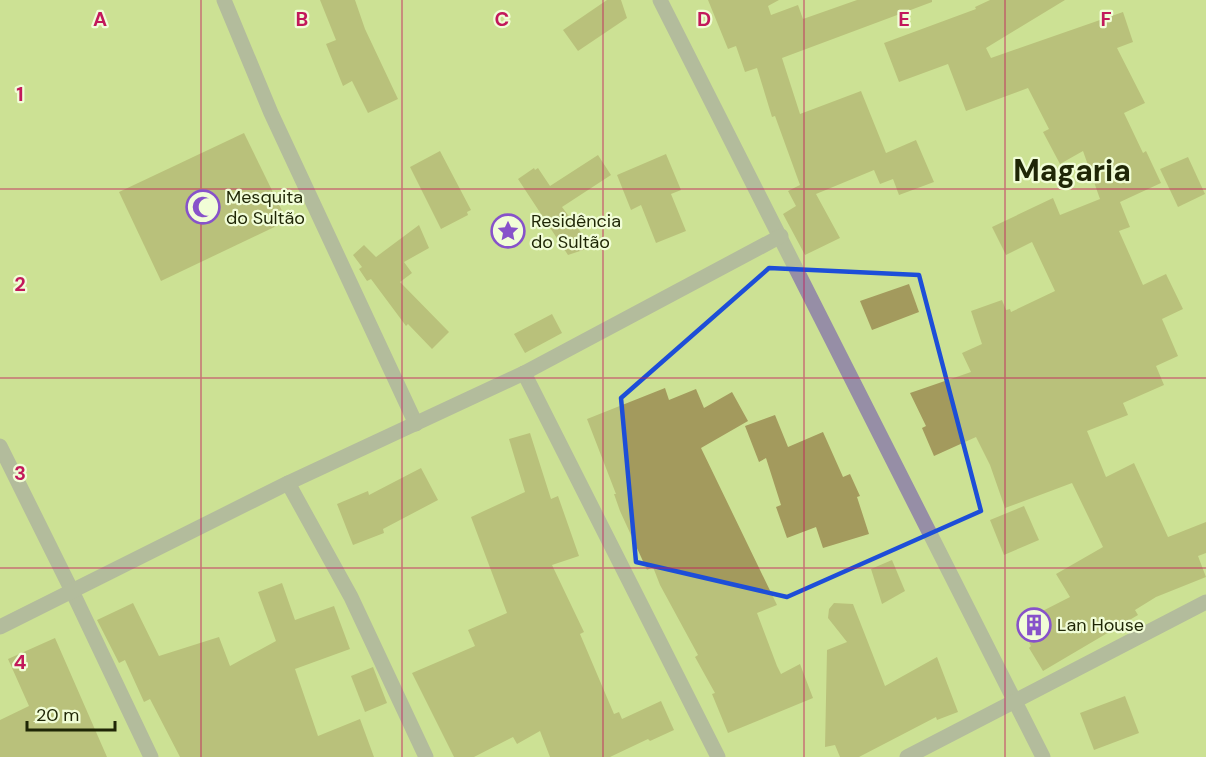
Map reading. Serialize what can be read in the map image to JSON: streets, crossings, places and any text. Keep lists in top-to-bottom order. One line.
{"districts":["Magaria"],"places":{"mosque":["Mesquita do Sultão"],"place":["Residência do Sultão"],"building":["Lan House"]},"scale_bar":"20 m","grid":{"columns":["A","B","C","D","E","F"],"rows":["1","2","3","4"]}}
